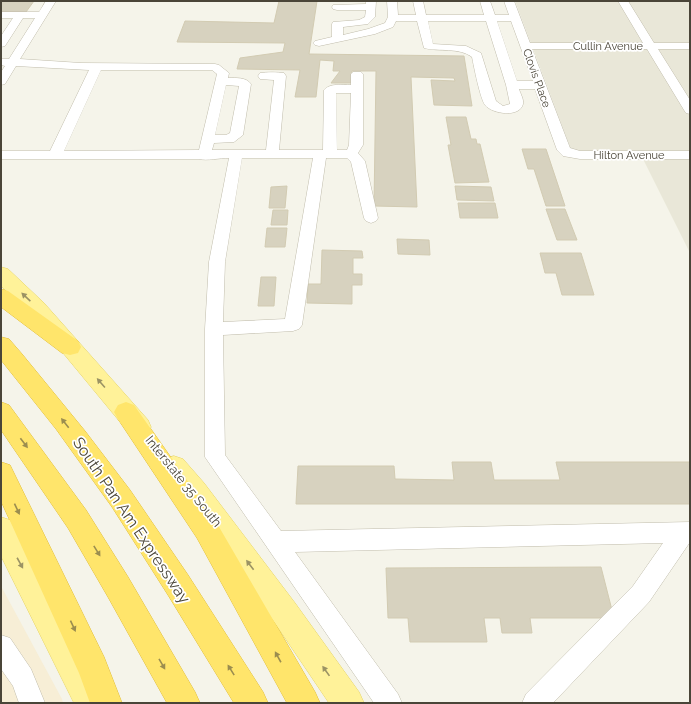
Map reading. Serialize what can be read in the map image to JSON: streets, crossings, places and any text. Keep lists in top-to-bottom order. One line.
{"streets":{"highway":["South Pan Am Expressway"],"main road":["Interstate 35 South"],"street":["Cullin Avenue","Clovis Place","Hilton Avenue"]},"crossings":[["Cullin Avenue","Clovis Place"],["Clovis Place","Hilton Avenue"]],"one_way":["Interstate 35 South"]}
